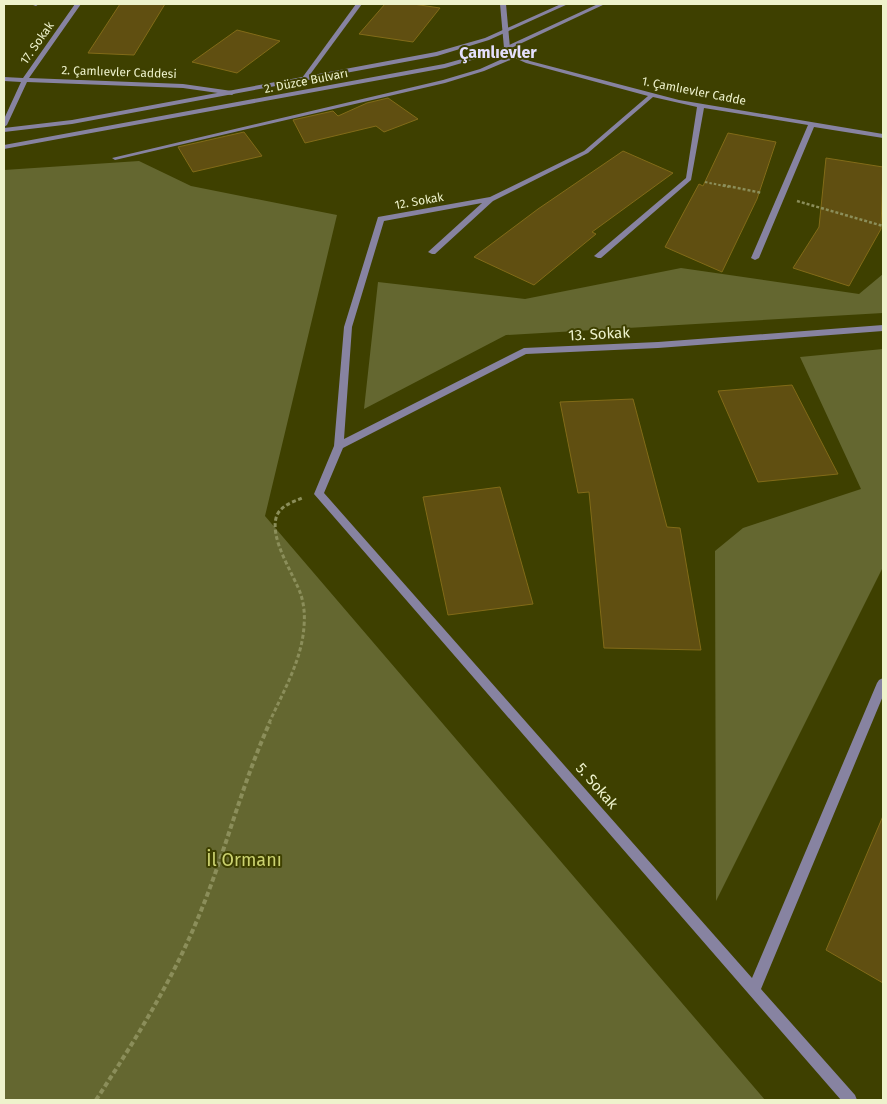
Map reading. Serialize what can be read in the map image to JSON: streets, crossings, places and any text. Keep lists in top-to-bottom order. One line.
{"streets":{"street":["17. Sokak","2. Çamlıevler Caddesi","2. Düzce Bulvarı","1. Çamlıevler Cadde","12. Sokak","13. Sokak","5. Sokak"]},"crossings":[["17. Sokak","2. Çamlıevler Caddesi"],["2. Çamlıevler Caddesi","2. Düzce Bulvarı"],["2. Düzce Bulvarı","1. Çamlıevler Cadde"],["1. Çamlıevler Cadde","12. Sokak"],["12. Sokak","13. Sokak"],["12. Sokak","5. Sokak"]],"districts":["Çamlıevler"],"parks":["İl Ormanı"]}
